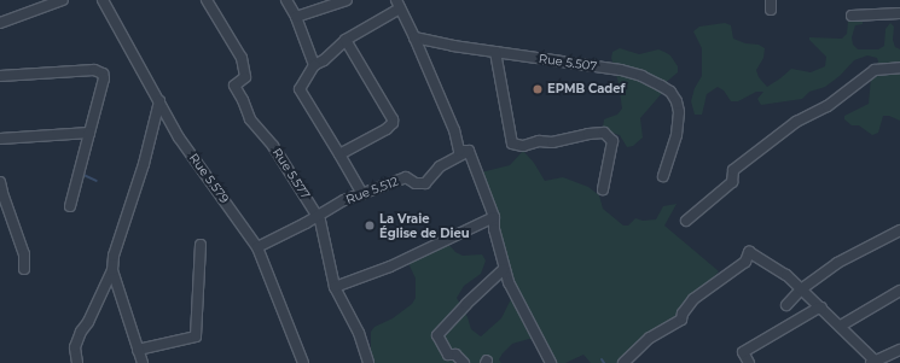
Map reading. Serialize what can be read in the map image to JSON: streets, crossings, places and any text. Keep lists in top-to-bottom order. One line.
{"streets":{"street":["Rue 5.507","Rue 5.577","Rue 5.579","Rue 5.512"]},"crossings":[["Rue 5.577","Rue 5.512"],["Rue 5.579","Rue 5.512"]],"places":["EPMB Cadef","La Vraie Église de Dieu"]}
